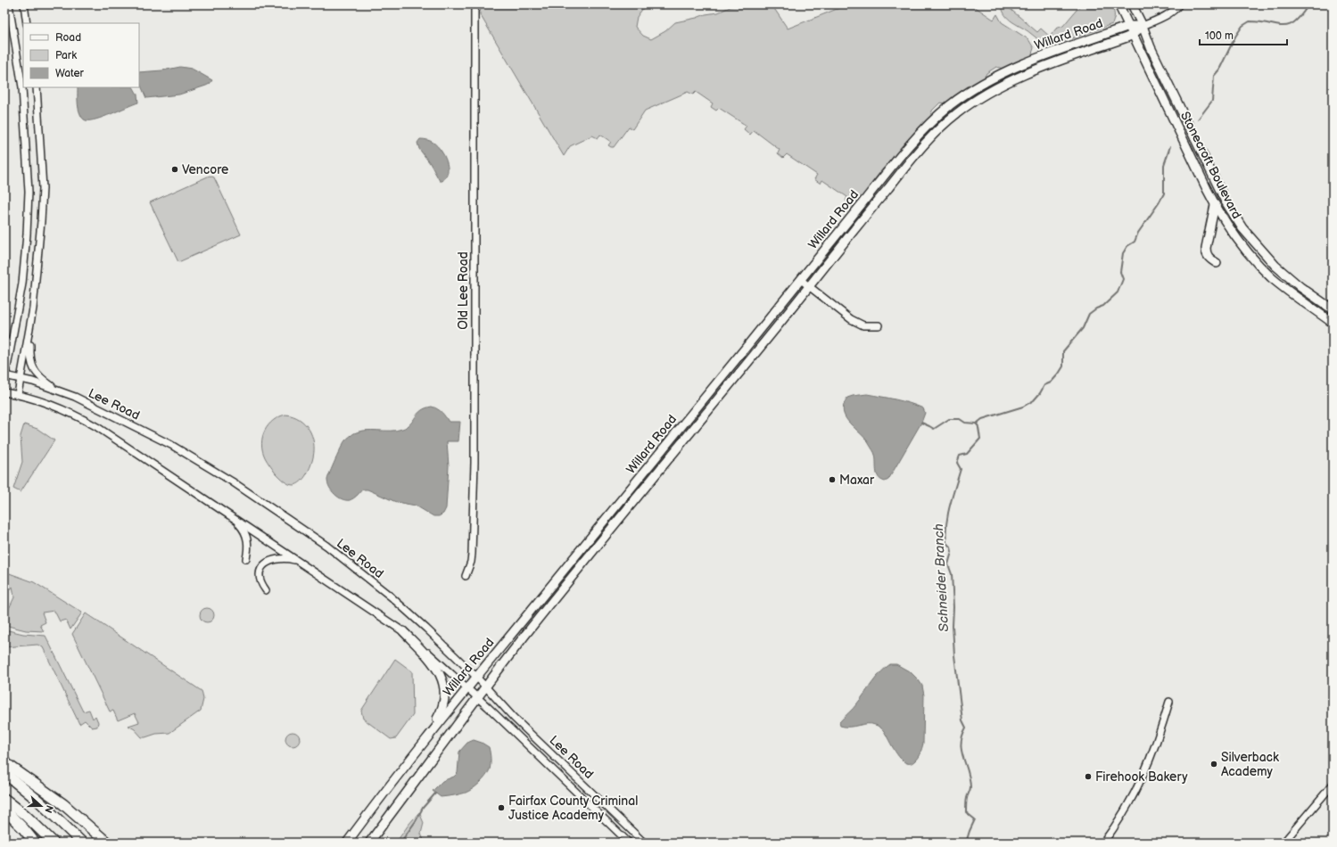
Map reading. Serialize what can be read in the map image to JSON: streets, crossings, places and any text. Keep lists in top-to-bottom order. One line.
{"streets":{"main road":["Willard Road","Stonecroft Boulevard"],"street":["Old Lee Road","Lee Road"]},"crossings":[["Willard Road","Stonecroft Boulevard"],["Willard Road","Lee Road"]],"water":["Schneider Branch"],"places":["Vencore","Maxar","Silverback Academy","Firehook Bakery","Fairfax County Criminal Justice Academy"],"legend":["Road","Park","Water"],"scale_bar":"100 m","north":"right"}
